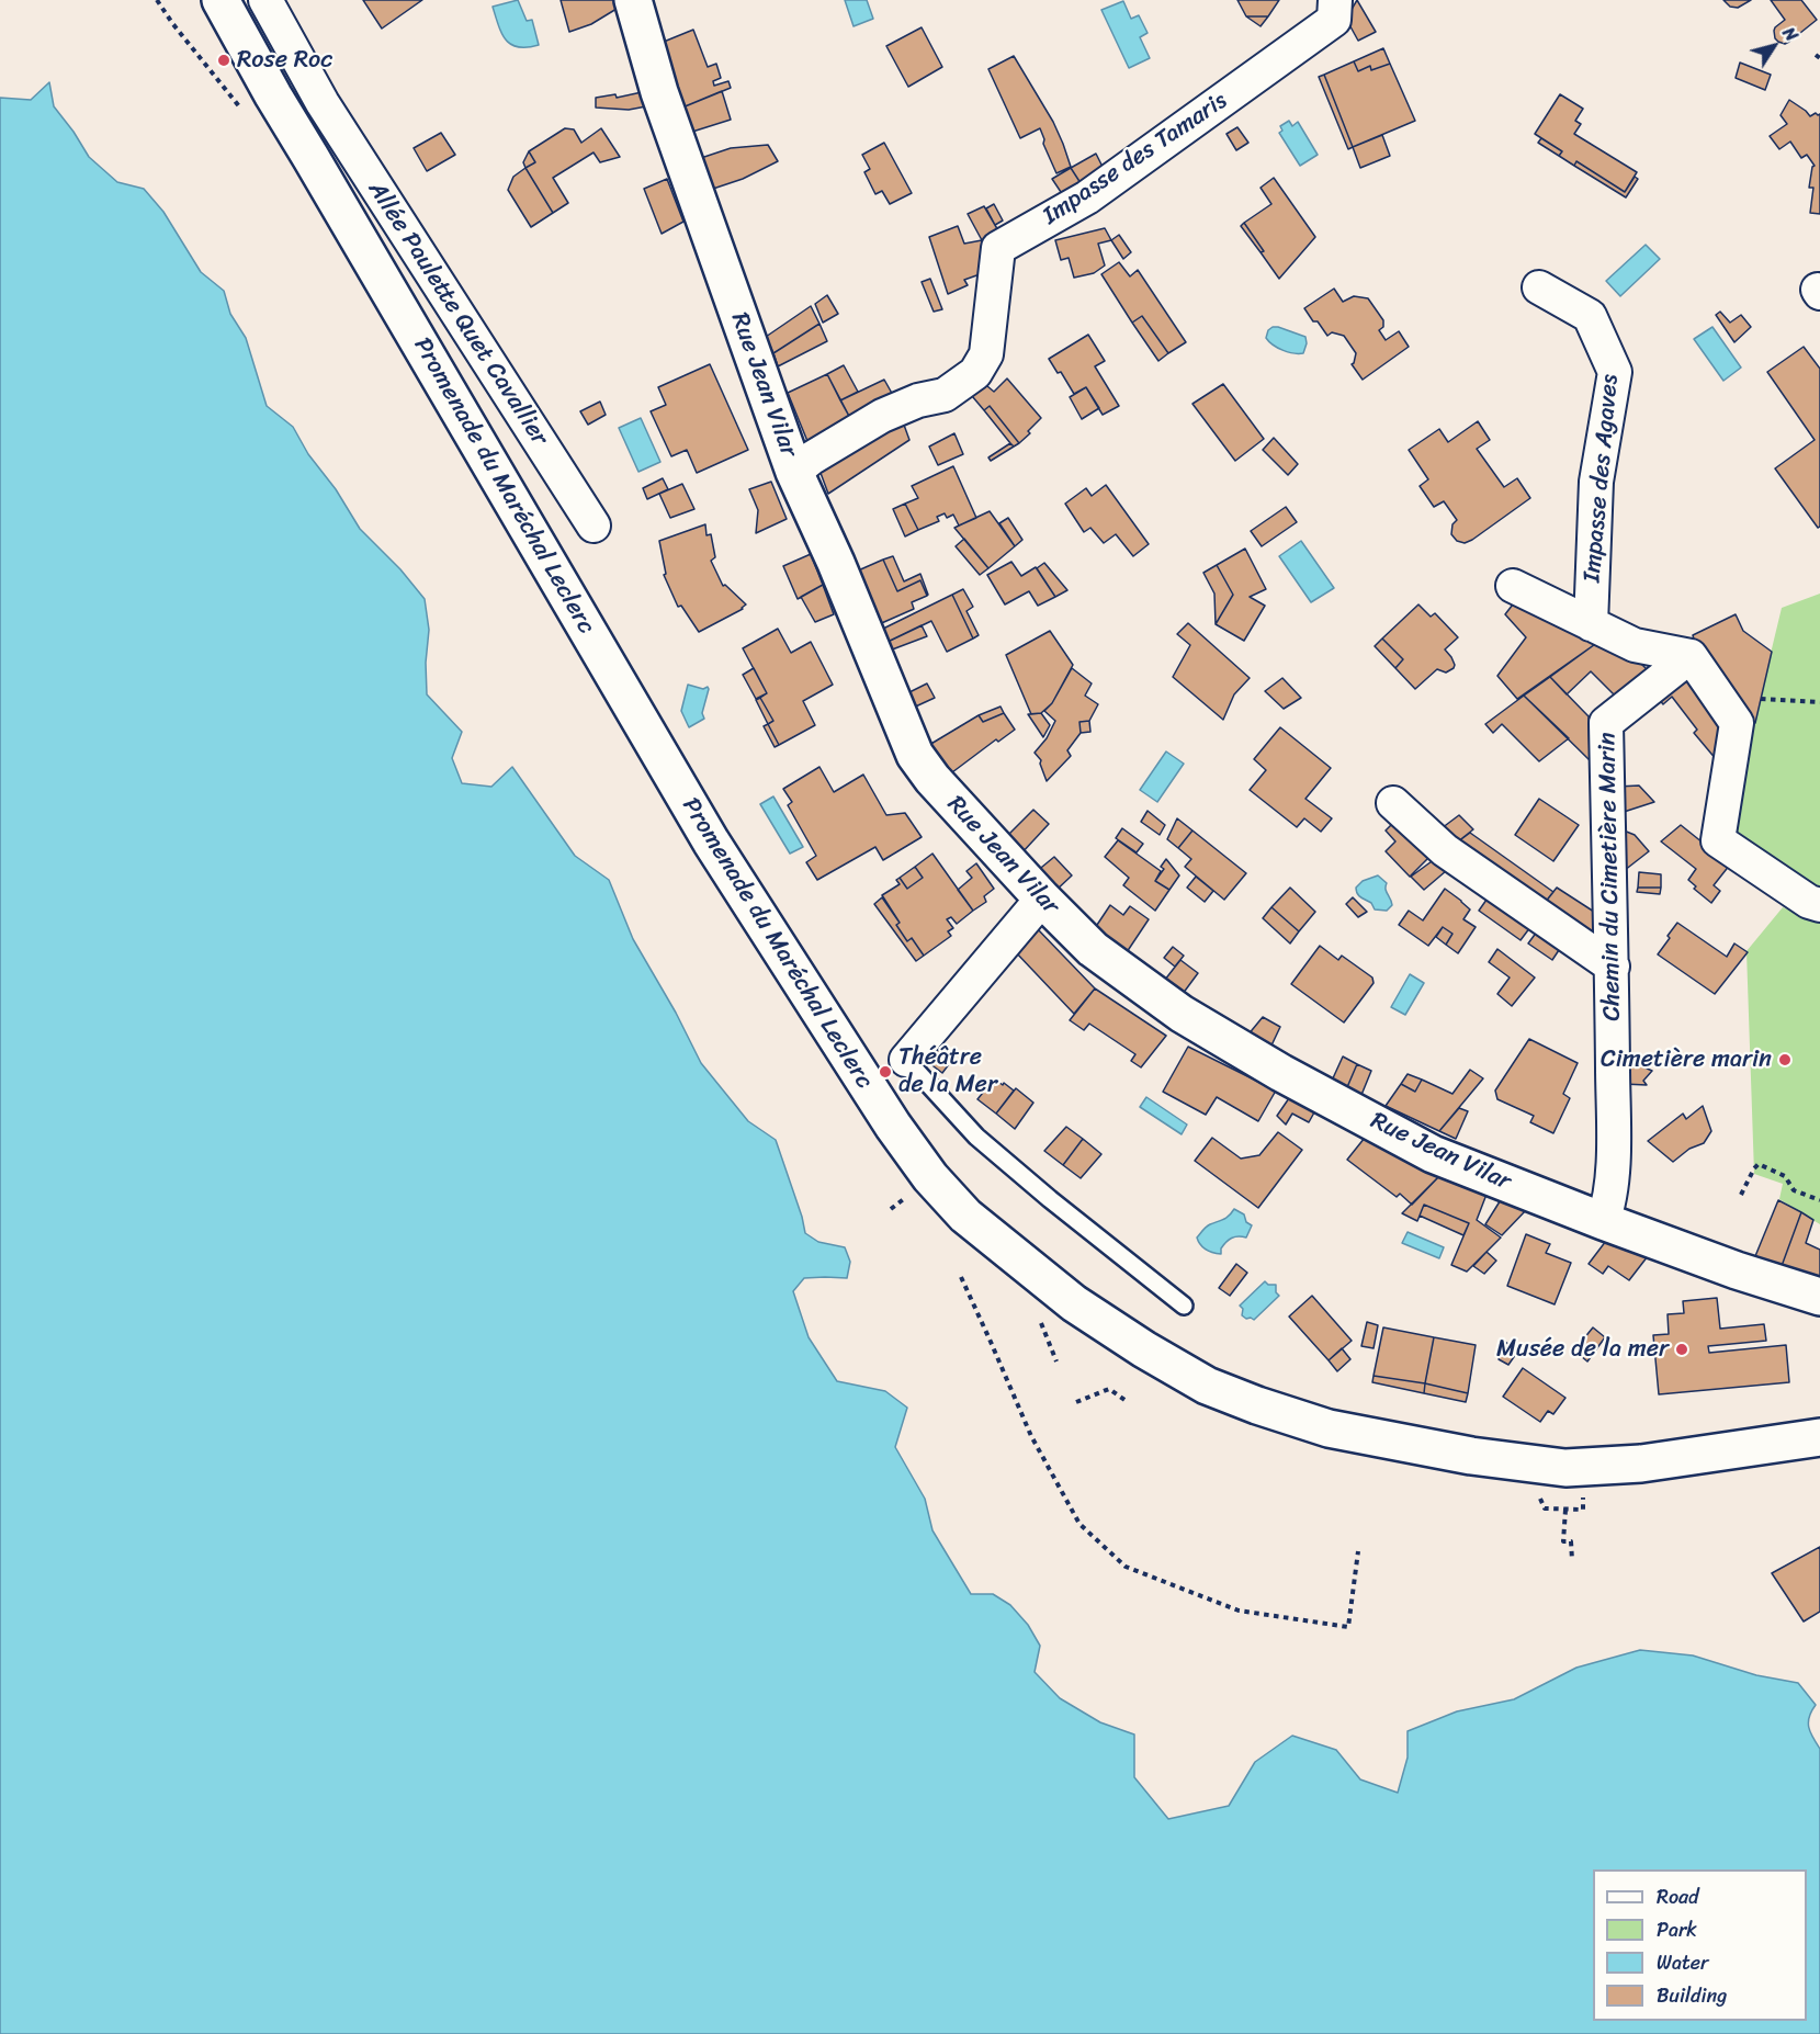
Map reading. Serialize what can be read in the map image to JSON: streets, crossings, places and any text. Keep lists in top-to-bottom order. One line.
{"streets":{"main road":["Rue Jean Vilar","Promenade du Maréchal Leclerc"],"street":["Impasse des Tamaris","Allée Paulette Quet Cavallier","Impasse des Agaves","Chemin du Cimetière Marin"]},"crossings":[["Impasse des Tamaris","Rue Jean Vilar"],["Rue Jean Vilar","Chemin du Cimetière Marin"],["Impasse des Agaves","Chemin du Cimetière Marin"]],"places":["Rose Roc","Cimetière marin","Théâtre de la Mer","Musée de la mer"],"legend":["Road","Park","Water","Building"],"north":"top right"}
